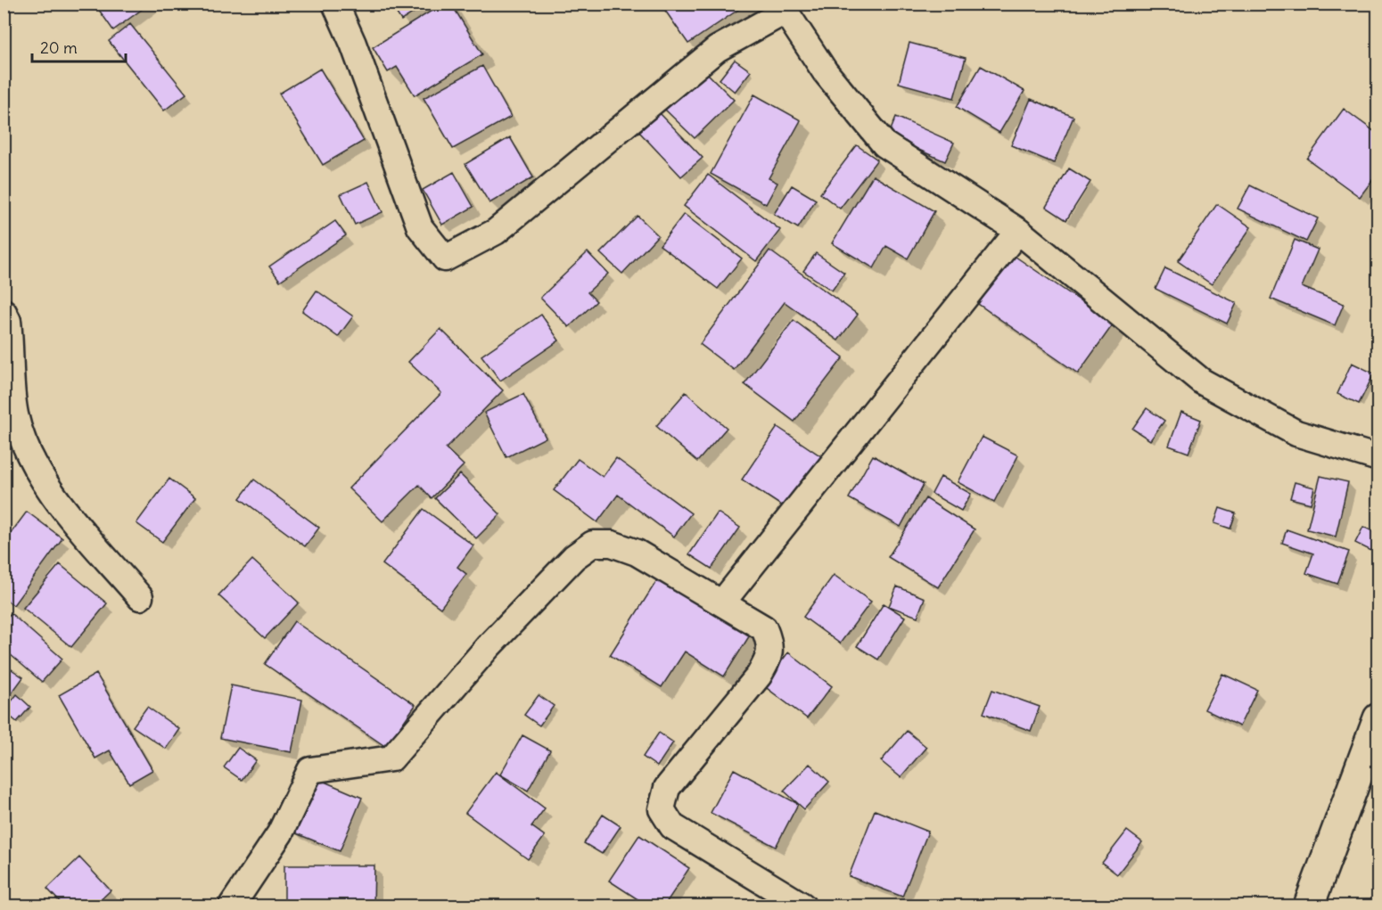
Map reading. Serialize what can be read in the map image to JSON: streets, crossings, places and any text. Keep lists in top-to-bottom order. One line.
{"scale_bar":"20 m"}
